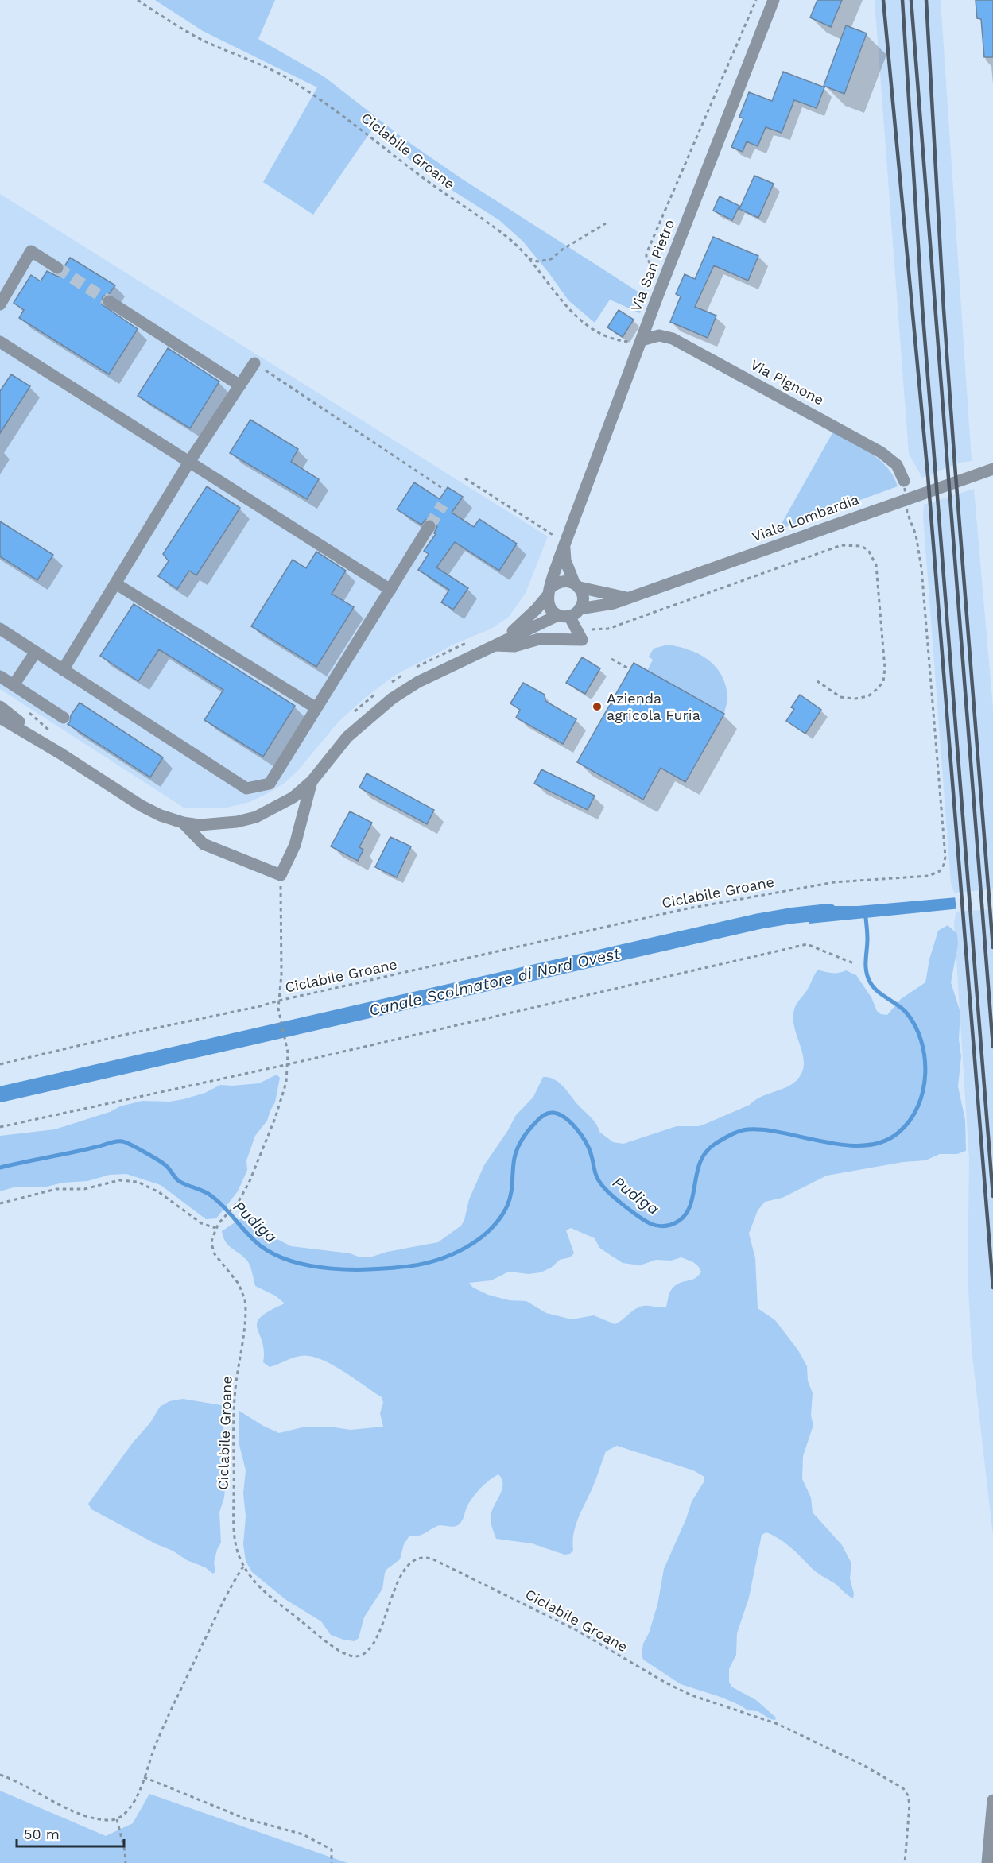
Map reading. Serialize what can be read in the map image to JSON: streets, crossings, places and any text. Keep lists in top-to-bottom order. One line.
{"streets":{"street":["Via San Pietro","Via Pignone","Viale Lombardia"],"path":["Ciclabile Groane"]},"crossings":[["Ciclabile Groane","Via San Pietro"],["Ciclabile Groane","Via Pignone"],["Via San Pietro","Via Pignone"],["Via San Pietro","Viale Lombardia"]],"water":["Canale Scolmatore di Nord Ovest","Pudiga"],"places":["Azienda agricola Furia"],"scale_bar":"50 m"}
